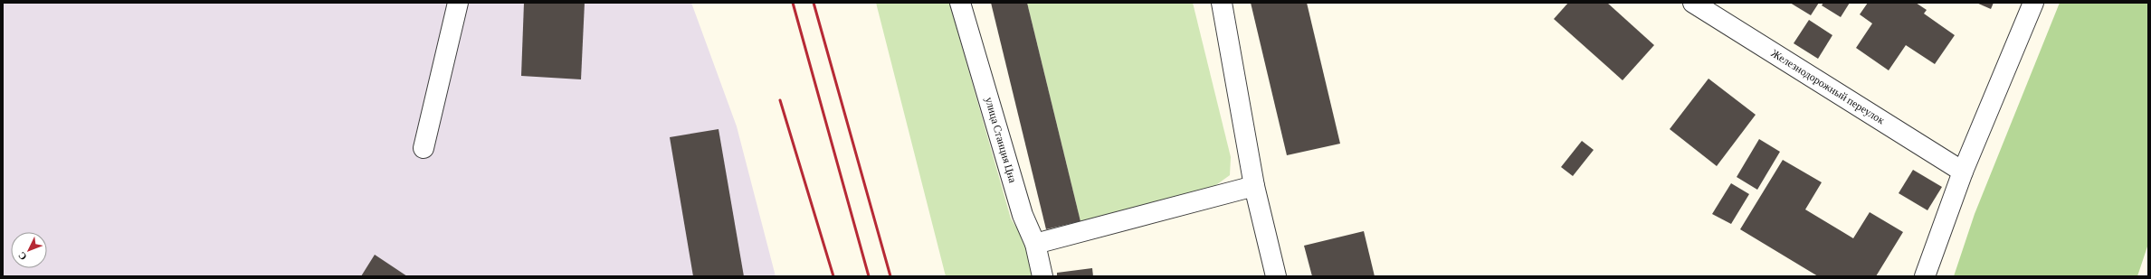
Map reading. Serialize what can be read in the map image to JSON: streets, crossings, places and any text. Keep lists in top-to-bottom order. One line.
{"streets":{"street":["Железнодорожный переулок","улица Станция Цна"]},"north":"bottom left"}
